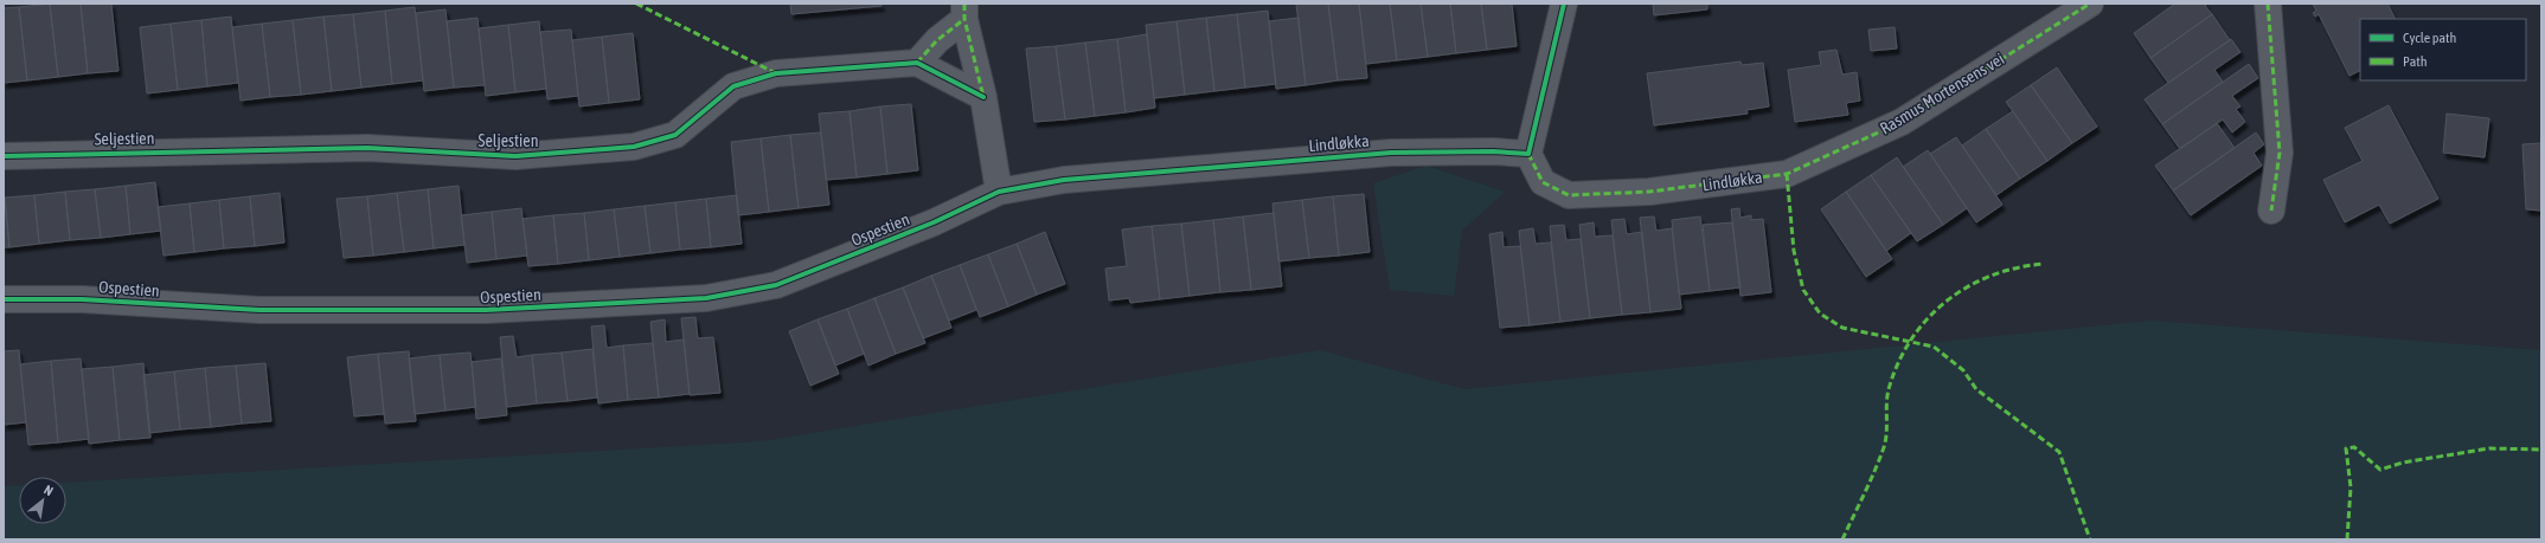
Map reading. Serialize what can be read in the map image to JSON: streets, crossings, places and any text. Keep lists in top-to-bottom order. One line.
{"streets":{"street":["Rasmus Mortensens vei","Seljestien","Lindløkka","Ospestien"]},"crossings":[["Rasmus Mortensens vei","Lindløkka"],["Lindløkka","Ospestien"]],"legend":["Cycle path","Path"],"north":"top right"}
